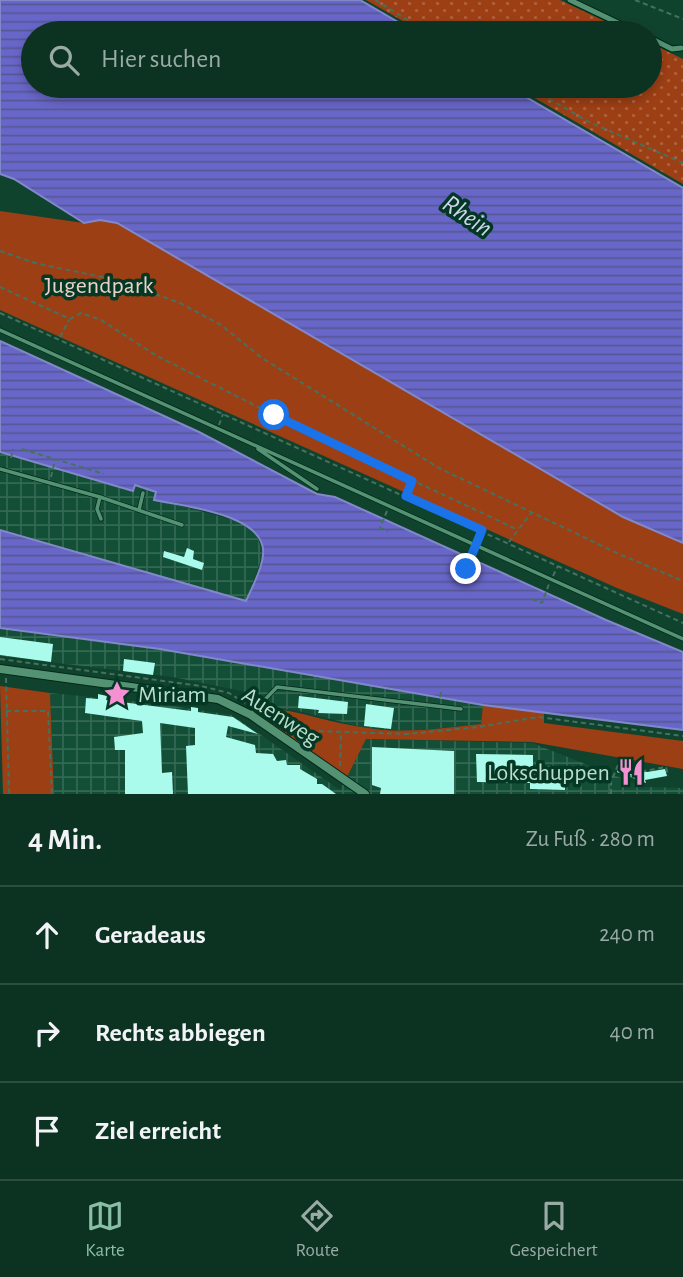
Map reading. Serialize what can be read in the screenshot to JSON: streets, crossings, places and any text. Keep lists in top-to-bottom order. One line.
{"streets":{"street":["Auenweg"]},"water":["Rhein"],"parks":["Jugendpark"],"places":{"place":["Miriam"],"restaurant":["Lokschuppen"]},"page":{"search":"Hier suchen","heading":["4 Min.","Zu Fuß · 280 m"],"list":[["Geradeaus","240 m"],["Rechts abbiegen","40 m"],"Ziel erreicht"],"nav":["Karte","Route","Gespeichert"]}}
